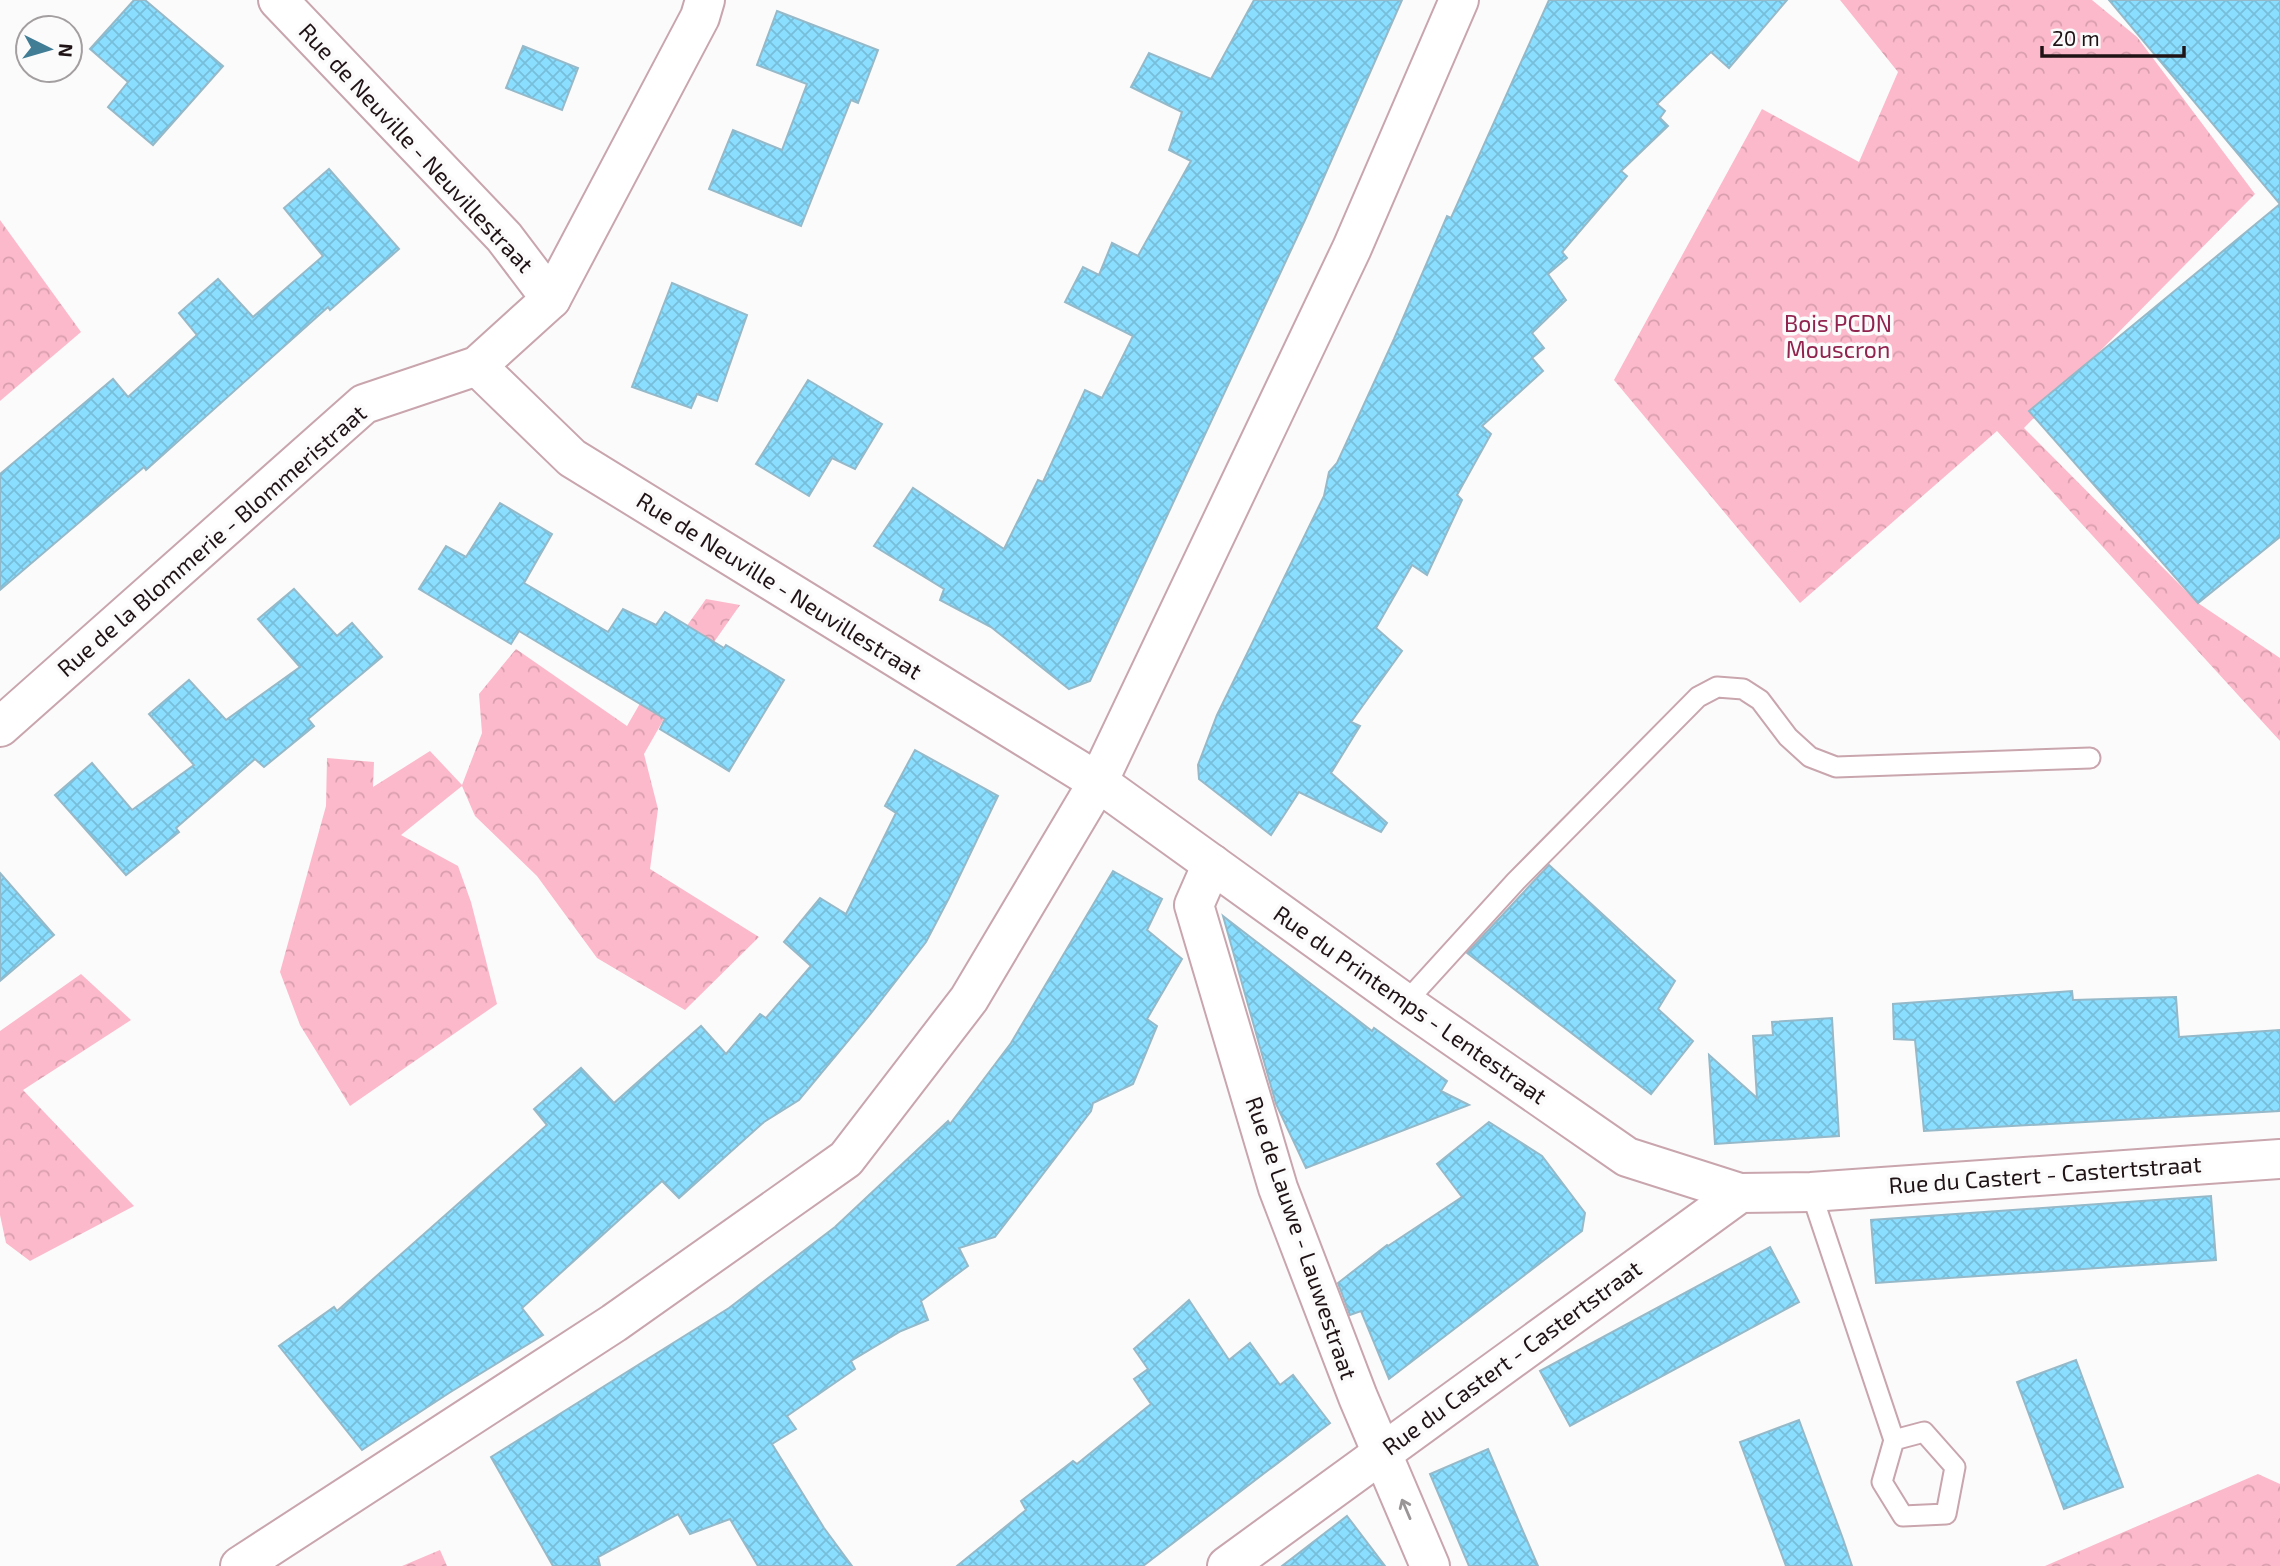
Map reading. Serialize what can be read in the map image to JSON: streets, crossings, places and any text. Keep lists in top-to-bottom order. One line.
{"streets":{"street":["Rue de Neuville - Neuvillestraat","Rue de la Blommerie - Blommeristraat","Rue du Printemps - Lentestraat","Rue du Castert - Castertstraat","Rue de Lauwe - Lauwestraat"]},"crossings":[["Rue de Neuville - Neuvillestraat","Rue de la Blommerie - Blommeristraat"],["Rue de Neuville - Neuvillestraat","Rue du Printemps - Lentestraat"],["Rue du Printemps - Lentestraat","Rue du Castert - Castertstraat"],["Rue du Printemps - Lentestraat","Rue de Lauwe - Lauwestraat"],["Rue du Castert - Castertstraat","Rue de Lauwe - Lauwestraat"]],"parks":["Bois PCDN Mouscron"],"scale_bar":"20 m","north":"right"}
